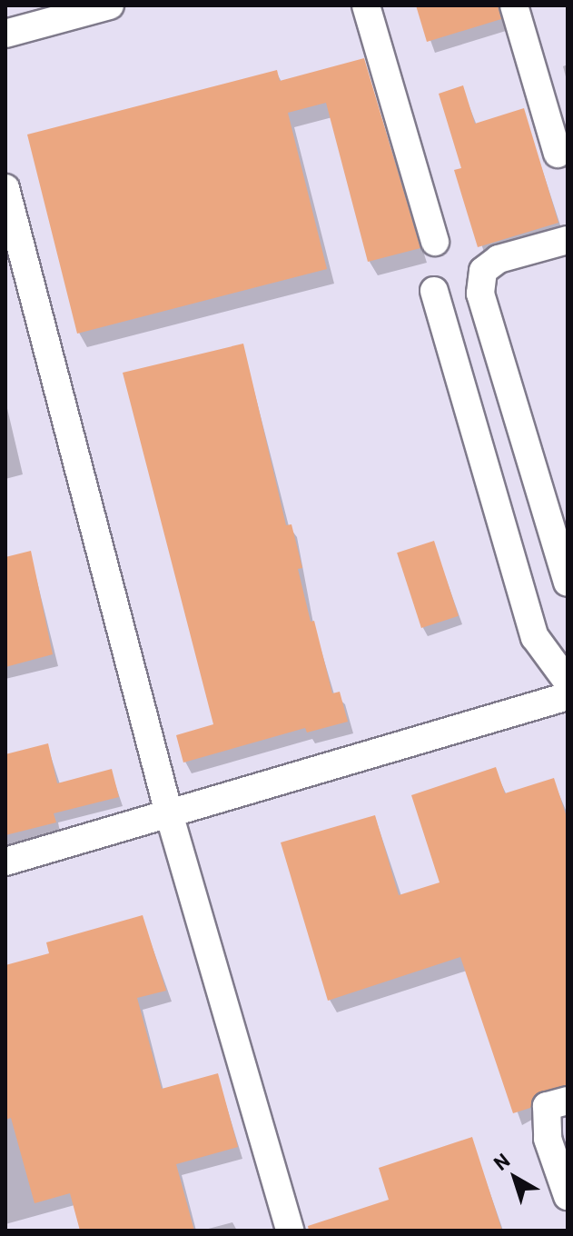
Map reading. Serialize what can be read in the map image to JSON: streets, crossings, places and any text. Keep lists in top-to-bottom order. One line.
{"north":"top left"}
